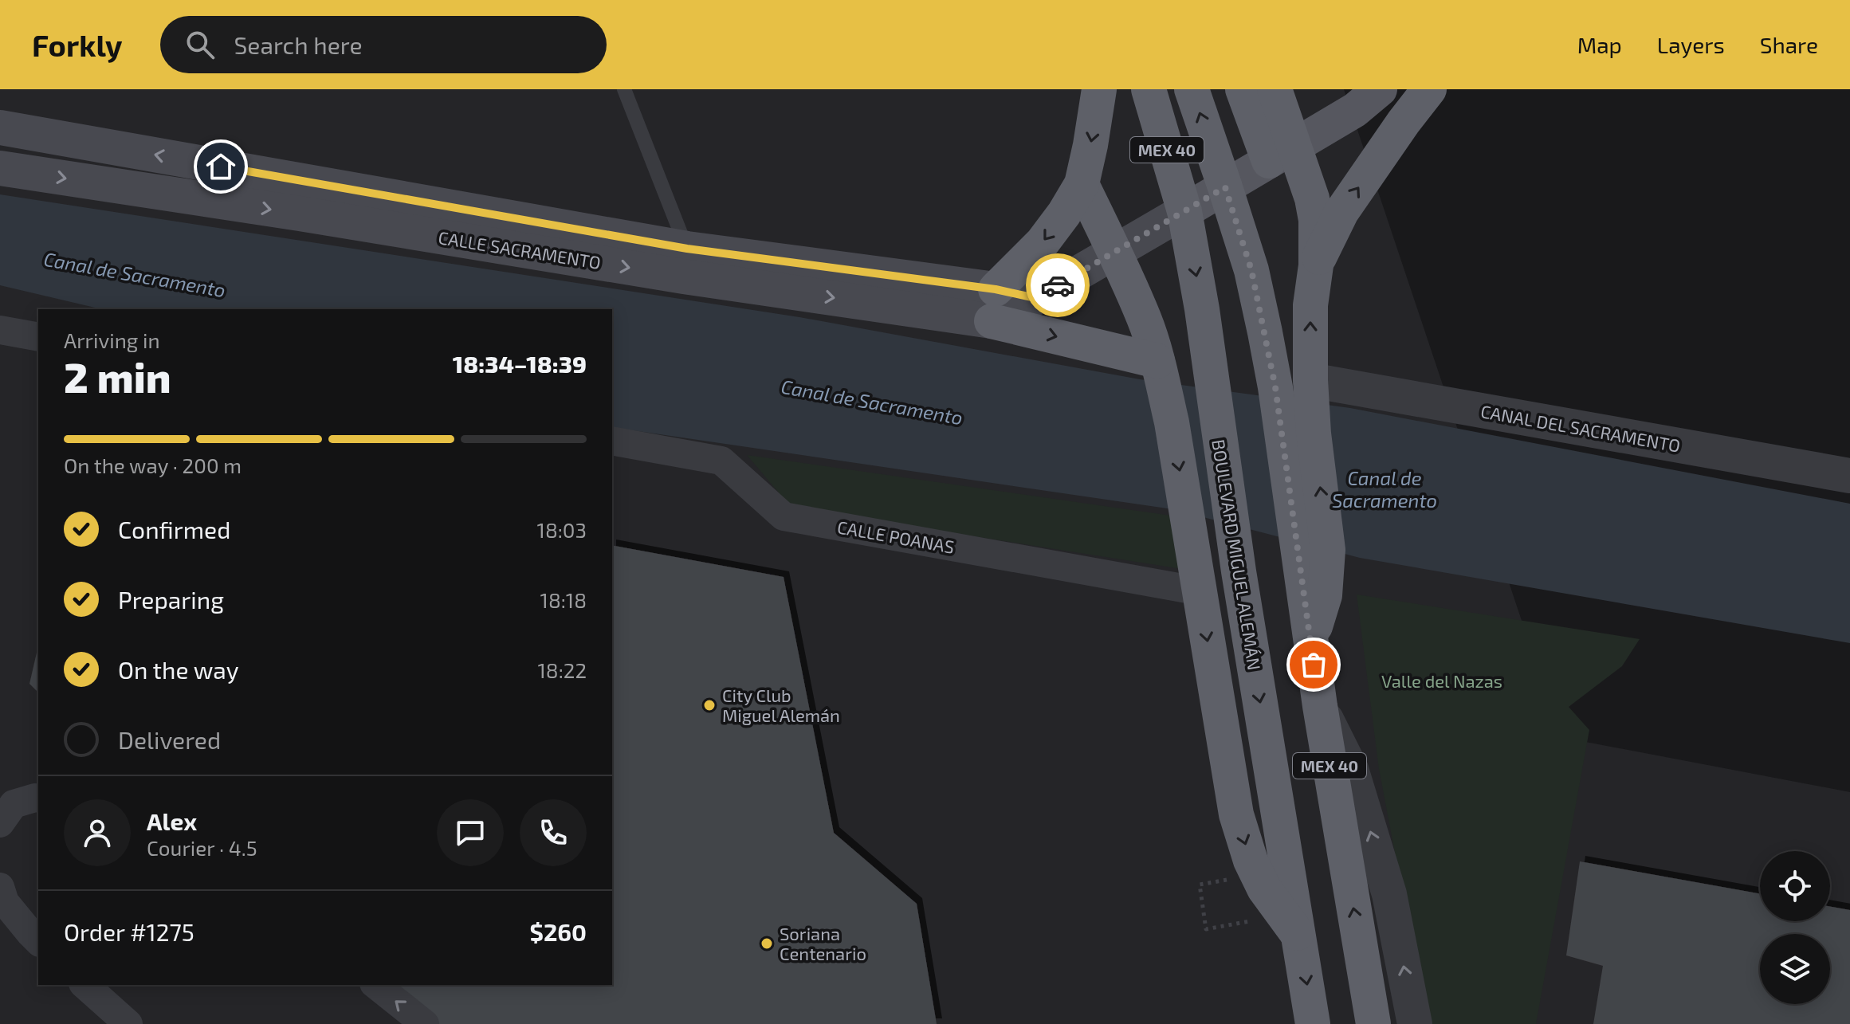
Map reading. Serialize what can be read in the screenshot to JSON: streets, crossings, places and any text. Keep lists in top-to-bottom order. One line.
{"streets":{"highway":["MEX 40","BOULEVARD MIGUEL ALEMÁN"],"main road":["CALLE SACRAMENTO"],"street":["CANAL DEL SACRAMENTO","CALLE POANAS"]},"water":["Canal de Sacramento"],"parks":["Valle del Nazas"],"places":["City Club Miguel Alemán","Soriana Centenario"],"page":{"header":"Forkly","search":"Search here","nav":["Map","Layers","Share"],"heading":["2 min","Arriving in","18:34–18:39"],"panel":["Alex","Courier · 4.5","Order #1275","$260"],"bar":"On the way · 200 m","list":[["Confirmed","18:03"],["Preparing","18:18"],["On the way","18:22"],"Delivered"]}}
